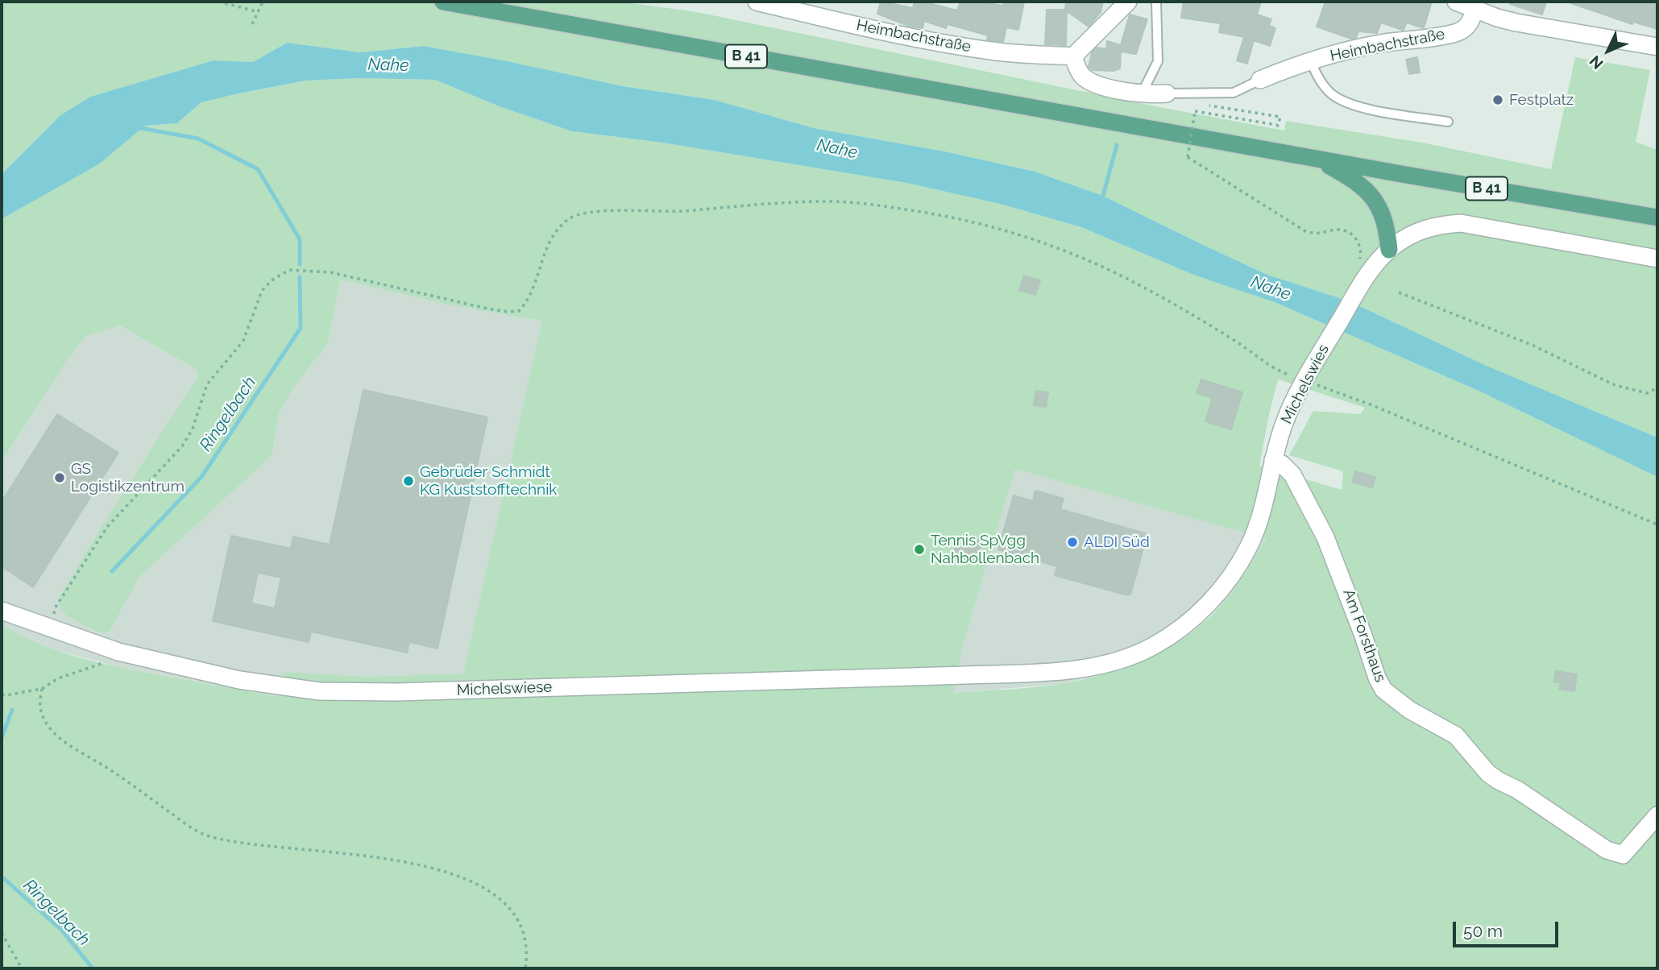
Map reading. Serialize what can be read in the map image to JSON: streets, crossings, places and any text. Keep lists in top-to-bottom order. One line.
{"streets":{"main road":["B 41"],"street":["Heimbachstraße","Michelswies","Am Forsthaus","Michelswiese"]},"crossings":[["Michelswies","Am Forsthaus"],["Michelswies","Michelswiese"]],"water":["Nahe","Ringelbach"],"places":["Festplatz","GS Logistikzentrum","Gebrüder Schmidt KG Kuststofftechnik","ALDI Süd","Tennis SpVgg Nahbollenbach"],"scale_bar":"50 m","north":"bottom left"}
